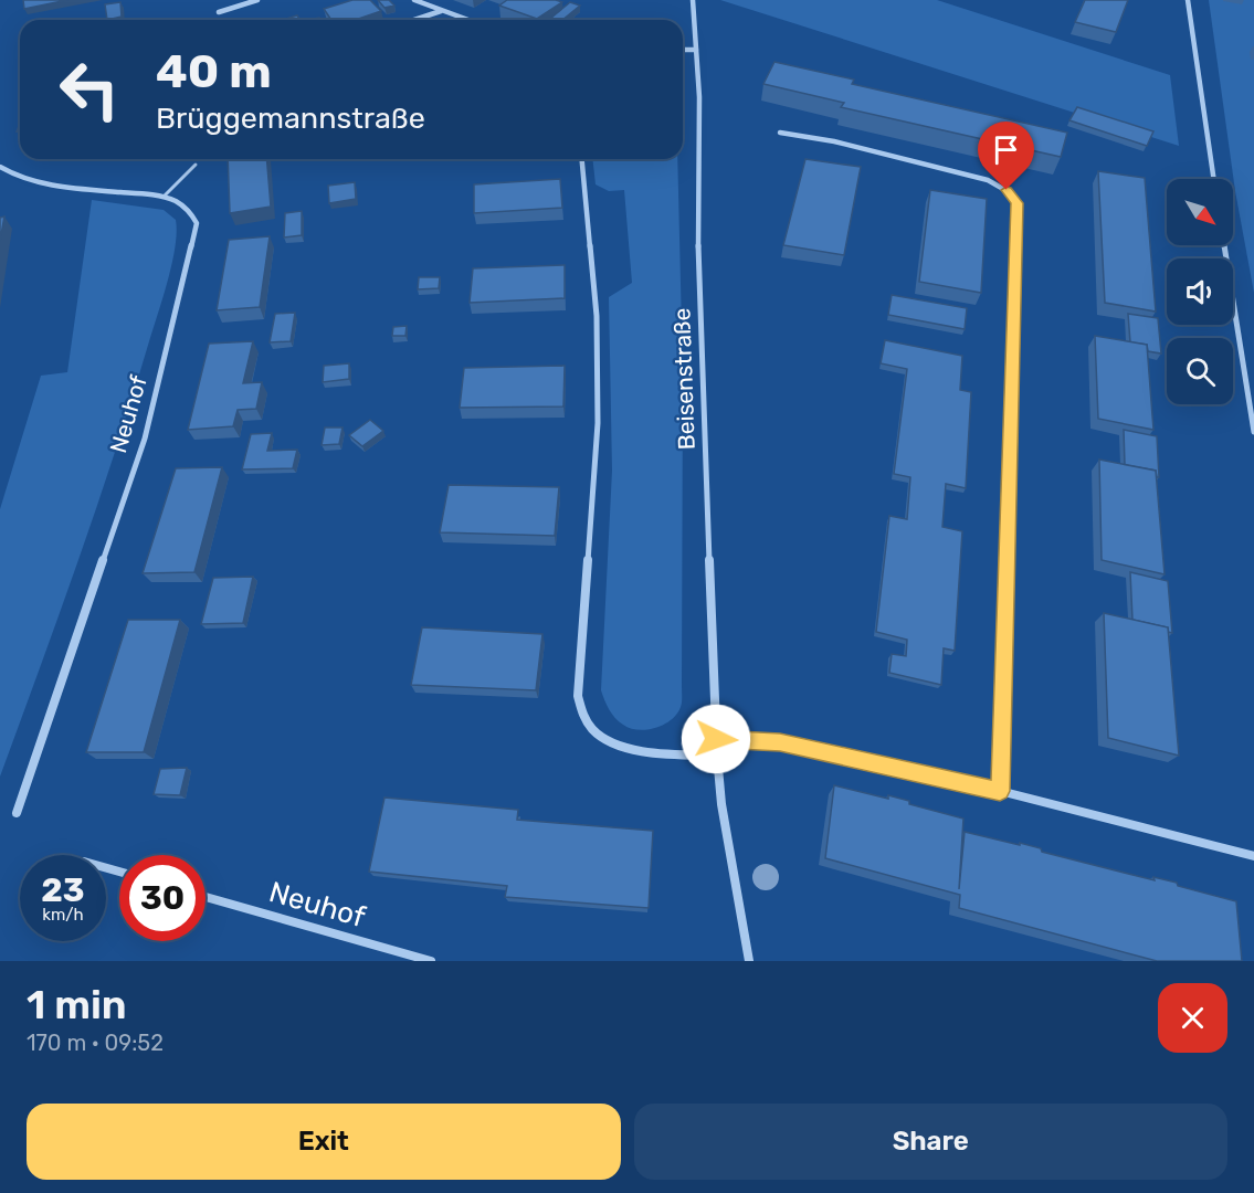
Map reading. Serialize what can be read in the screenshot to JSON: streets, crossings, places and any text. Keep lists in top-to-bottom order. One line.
{"streets":{"street":["Beisenstraße","Neuhof"]},"north":"bottom right","page":{"turn":["40 m","Brüggemannstraße"],"speed":"23 km/h","limit":"30","heading":["1 min","170 m · 09:52"],"buttons":["Exit","Share"]}}
